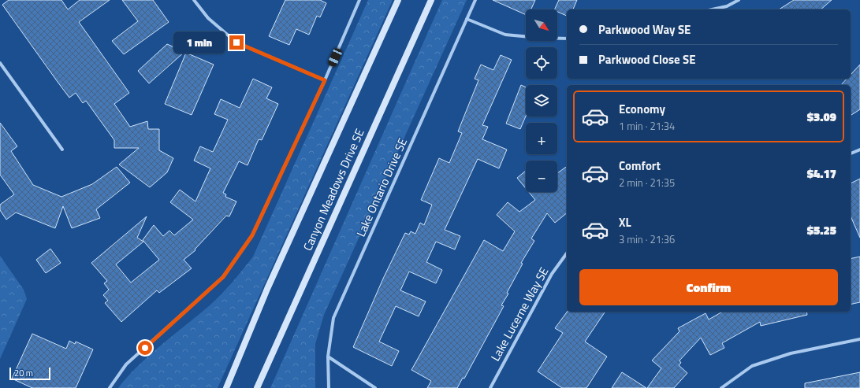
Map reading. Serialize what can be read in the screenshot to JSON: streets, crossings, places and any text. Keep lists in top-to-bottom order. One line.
{"streets":{"main road":["Canyon Meadows Drive SE"],"street":["Lake Ontario Drive SE","Lake Lucerne Way SE"]},"scale_bar":"20 m","north":"bottom right","page":{"map_buttons":["+","−"],"banner":["Parkwood Way SE","Parkwood Close SE"],"bubble":"1 min","list":[{"name":"Economy","note":"1 min · 21:34","value":"$3.09"},{"name":"Comfort","note":"2 min · 21:35","value":"$4.17"},{"name":"XL","note":"3 min · 21:36","value":"$5.25"}],"buttons":"Confirm","scale":"20 m"}}
